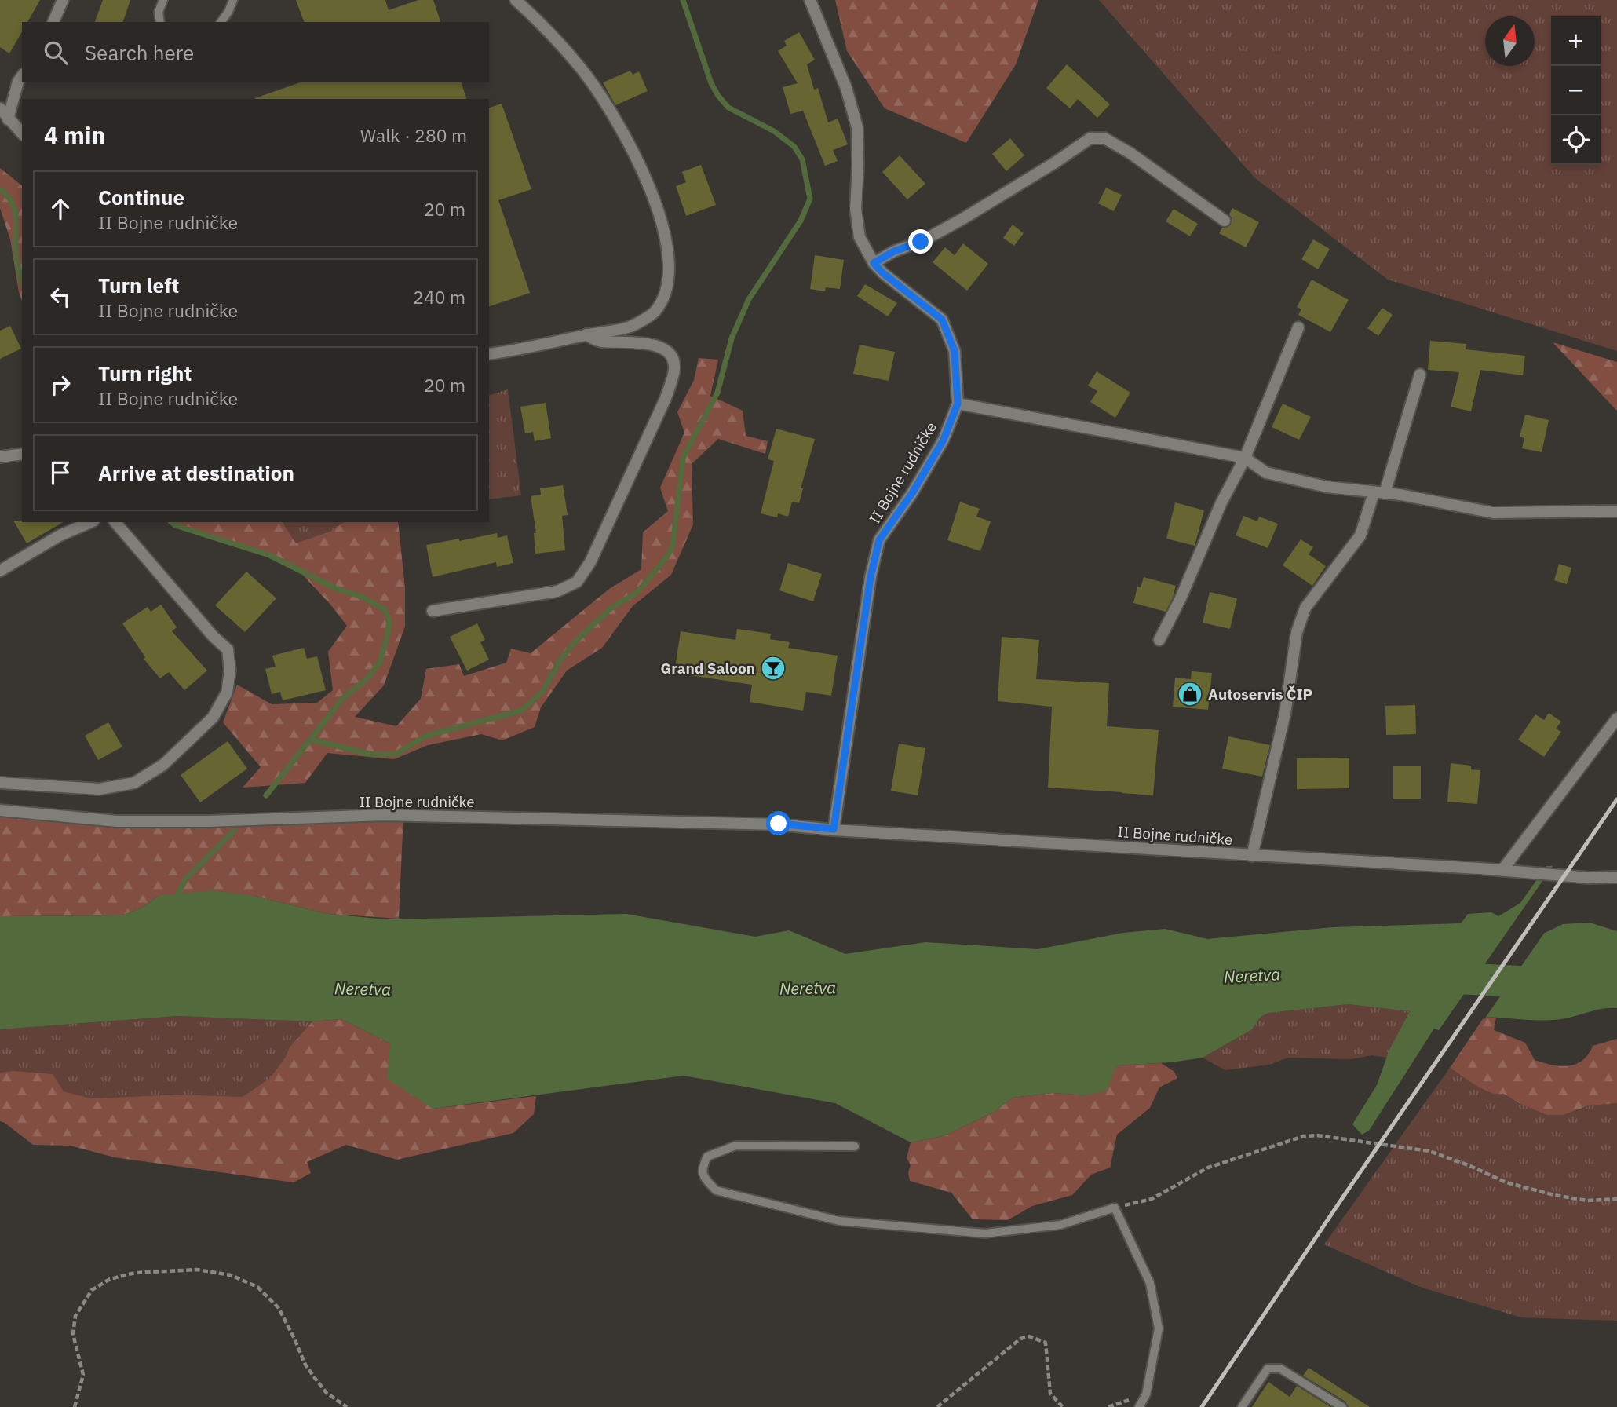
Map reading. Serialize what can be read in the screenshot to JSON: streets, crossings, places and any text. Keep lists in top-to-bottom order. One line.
{"streets":{"street":["II Bojne rudničke"]},"water":["Neretva"],"places":{"bar":["Grand Saloon"],"shop":["Autoservis ČIP"]},"north":"top","page":{"map_buttons":["+","−"],"search":"Search here","heading":["4 min","Walk · 280 m"],"list":[["Continue","II Bojne rudničke","20 m"],["Turn left","II Bojne rudničke","240 m"],["Turn right","II Bojne rudničke","20 m"],"Arrive at destination"]}}
